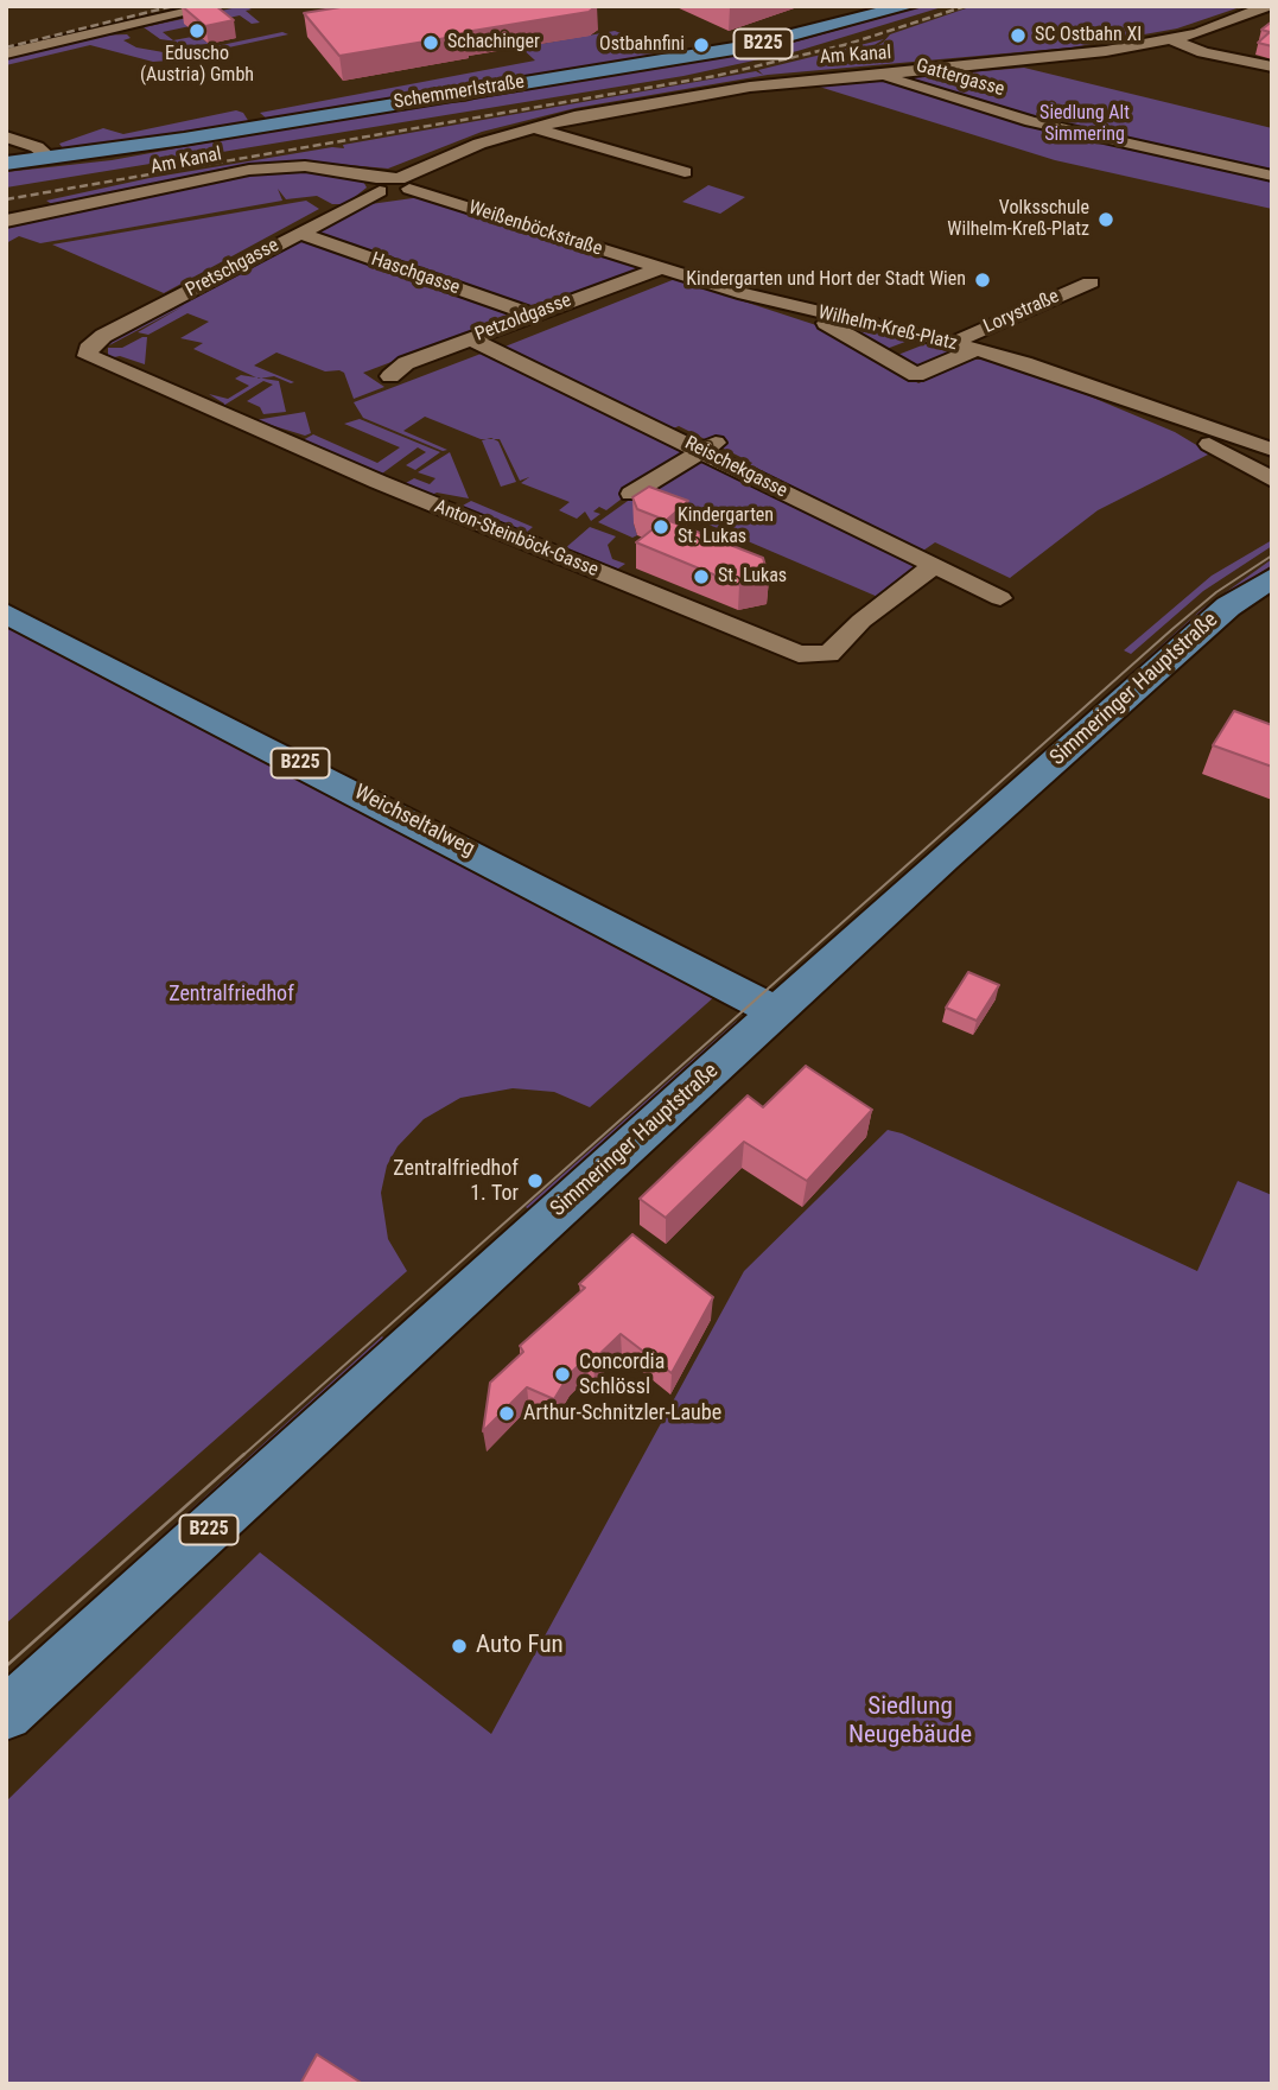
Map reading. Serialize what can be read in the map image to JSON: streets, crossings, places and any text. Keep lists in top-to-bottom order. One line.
{"streets":{"main road":["B225","Schemmerlstraße","Simmeringer Hauptstraße","Weichseltalweg"],"street":["Am Kanal","Gattergasse","Weißenböckstraße","Pretschgasse","Haschgasse","Lorystraße","Petzoldgasse","Wilhelm-Kreß-Platz","Reischekgasse","Anton-Steinböck-Gasse"]},"crossings":[["Am Kanal","Gattergasse"],["Am Kanal","Weißenböckstraße"],["Am Kanal","Pretschgasse"],["Weißenböckstraße","Petzoldgasse"],["Weißenböckstraße","Wilhelm-Kreß-Platz"],["Pretschgasse","Haschgasse"],["Pretschgasse","Anton-Steinböck-Gasse"],["Haschgasse","Petzoldgasse"],["Lorystraße","Wilhelm-Kreß-Platz"],["Petzoldgasse","Wilhelm-Kreß-Platz"],["Petzoldgasse","Reischekgasse"],["Reischekgasse","Anton-Steinböck-Gasse"],["Simmeringer Hauptstraße","Weichseltalweg"]],"parks":["Siedlung Alt Simmering","Zentralfriedhof","Siedlung Neugebäude"],"places":["Eduscho (Austria) Gmbh","SC Ostbahn XI","Schachinger","Ostbahnfini","Volksschule Wilhelm-Kreß-Platz","Kindergarten und Hort der Stadt Wien","Kindergarten St. Lukas","St. Lukas","Zentralfriedhof 1. Tor","Concordia Schlössl","Arthur-Schnitzler-Laube","Auto Fun"]}
